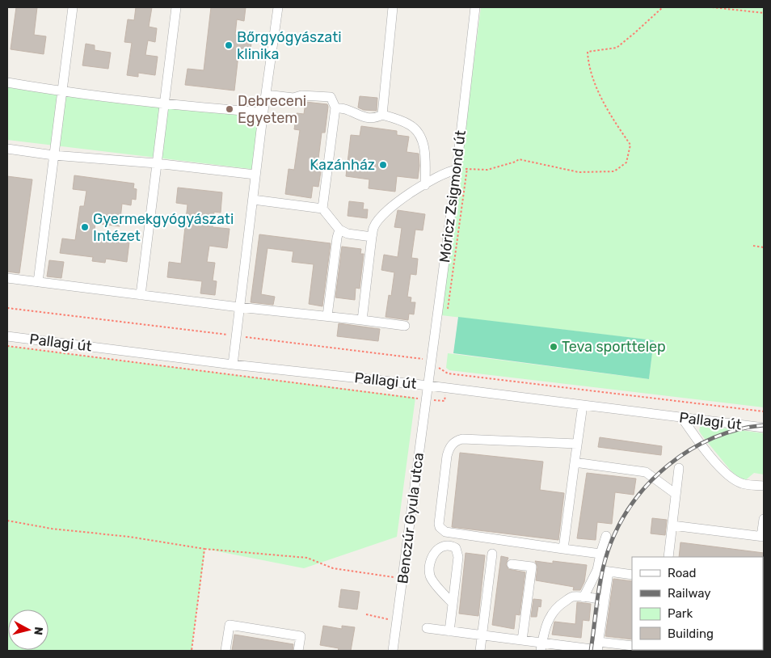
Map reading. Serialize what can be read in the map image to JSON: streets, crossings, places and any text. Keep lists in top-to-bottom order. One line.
{"streets":{"street":["Móricz Zsigmond út","Pallagi út","Benczúr Gyula utca"]},"crossings":[["Móricz Zsigmond út","Pallagi út"],["Móricz Zsigmond út","Benczúr Gyula utca"],["Pallagi út","Benczúr Gyula utca"]],"places":["Bőrgyógyászati klinika","Debreceni Egyetem","Kazánház","Gyermekgyógyászati Intézet","Teva sporttelep"],"legend":["Road","Railway","Park","Building"],"north":"right"}
